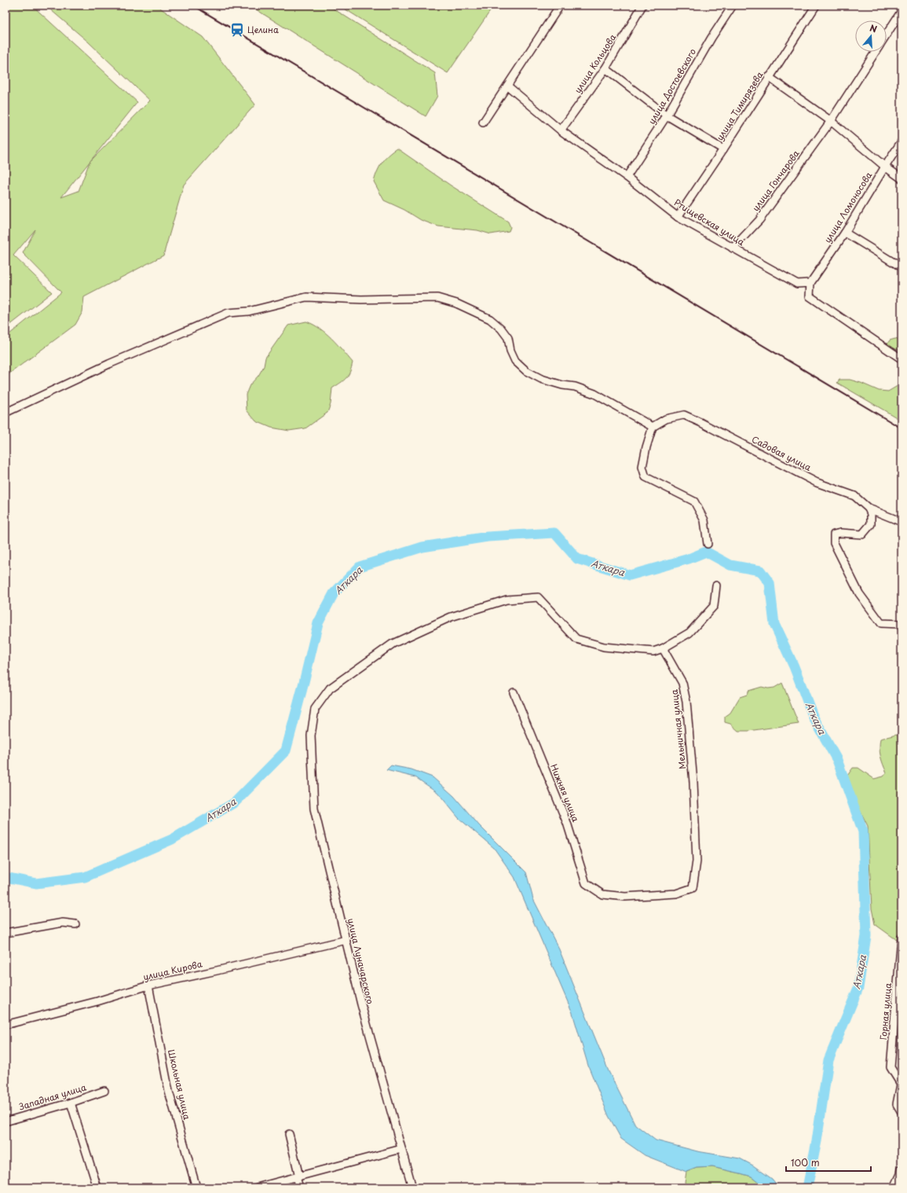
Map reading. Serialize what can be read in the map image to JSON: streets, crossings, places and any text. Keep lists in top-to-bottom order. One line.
{"streets":{"street":["улица Кольцова","улица Достоевского","улица Тимирязева","улица Гончарова","улица Ломоносова","Ртищевская улица","Садовая улица","Мельничная улица","Нижняя улица","улица Луначарского","улица Кирова","Горная улица","Школьная улица","Западная улица"]},"crossings":[["улица Кольцова","Ртищевская улица"],["улица Достоевского","Ртищевская улица"],["улица Тимирязева","Ртищевская улица"],["улица Гончарова","Ртищевская улица"],["улица Ломоносова","Ртищевская улица"],["Мельничная улица","Нижняя улица"],["Мельничная улица","улица Луначарского"],["улица Луначарского","улица Кирова"],["улица Кирова","Школьная улица"]],"water":["Аткара"],"places":{"station":["Целина"]},"scale_bar":"100 m","north":"top"}
